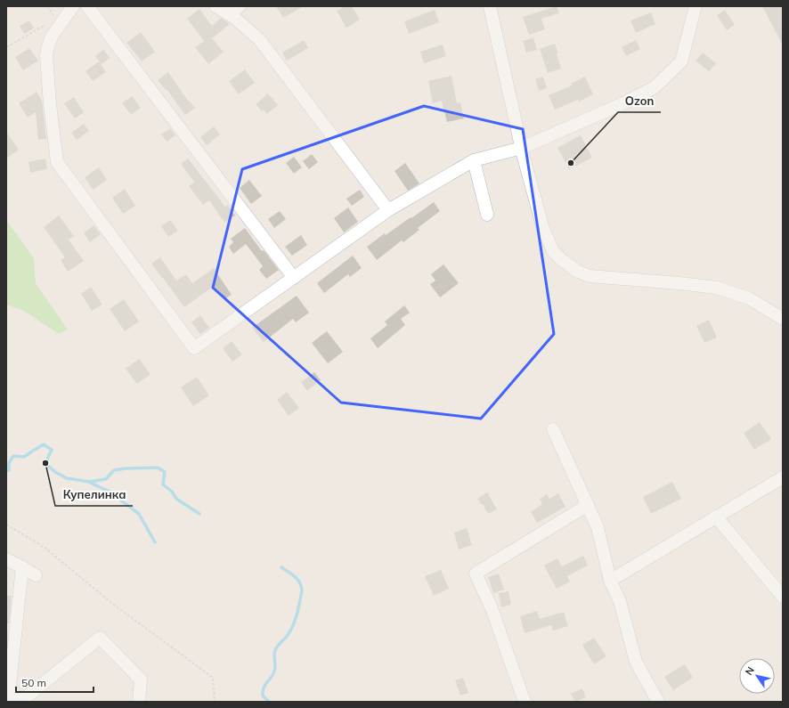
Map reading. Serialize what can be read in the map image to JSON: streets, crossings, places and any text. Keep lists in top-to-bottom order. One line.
{"places":["Ozon","Купелинка"],"scale_bar":"50 m","north":"top left"}
